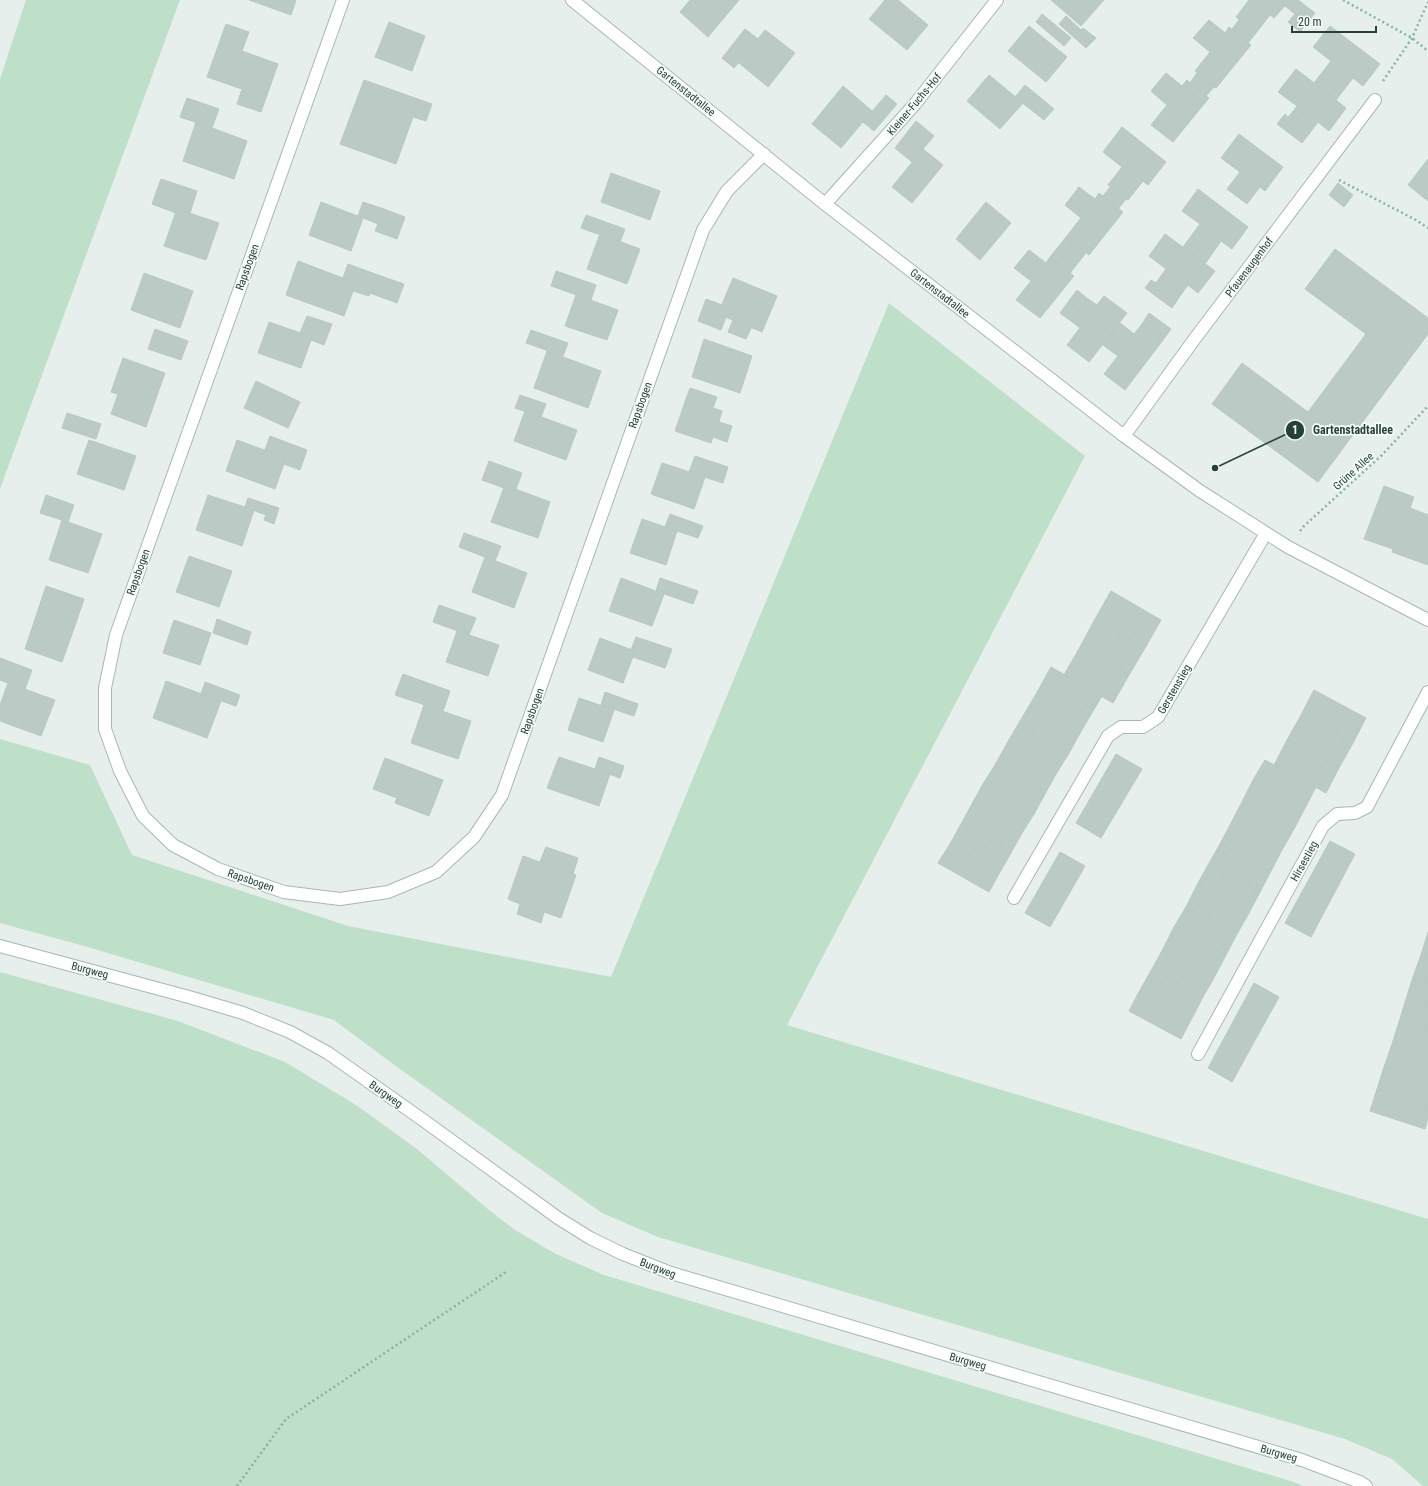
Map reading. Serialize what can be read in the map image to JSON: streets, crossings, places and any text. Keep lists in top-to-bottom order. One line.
{"streets":{"street":["Gartenstadtallee","Kleiner-Fuchs-Hof","Rapsbogen","Pfauenaugenhof","Gerstenstieg","Hirsestieg","Burgweg"],"path":["Grüne Allee"]},"crossings":[["Gartenstadtallee","Kleiner-Fuchs-Hof"],["Gartenstadtallee","Rapsbogen"],["Gartenstadtallee","Pfauenaugenhof"],["Gartenstadtallee","Grüne Allee"],["Gartenstadtallee","Gerstenstieg"]],"places":["Gartenstadtallee"],"scale_bar":"20 m"}
